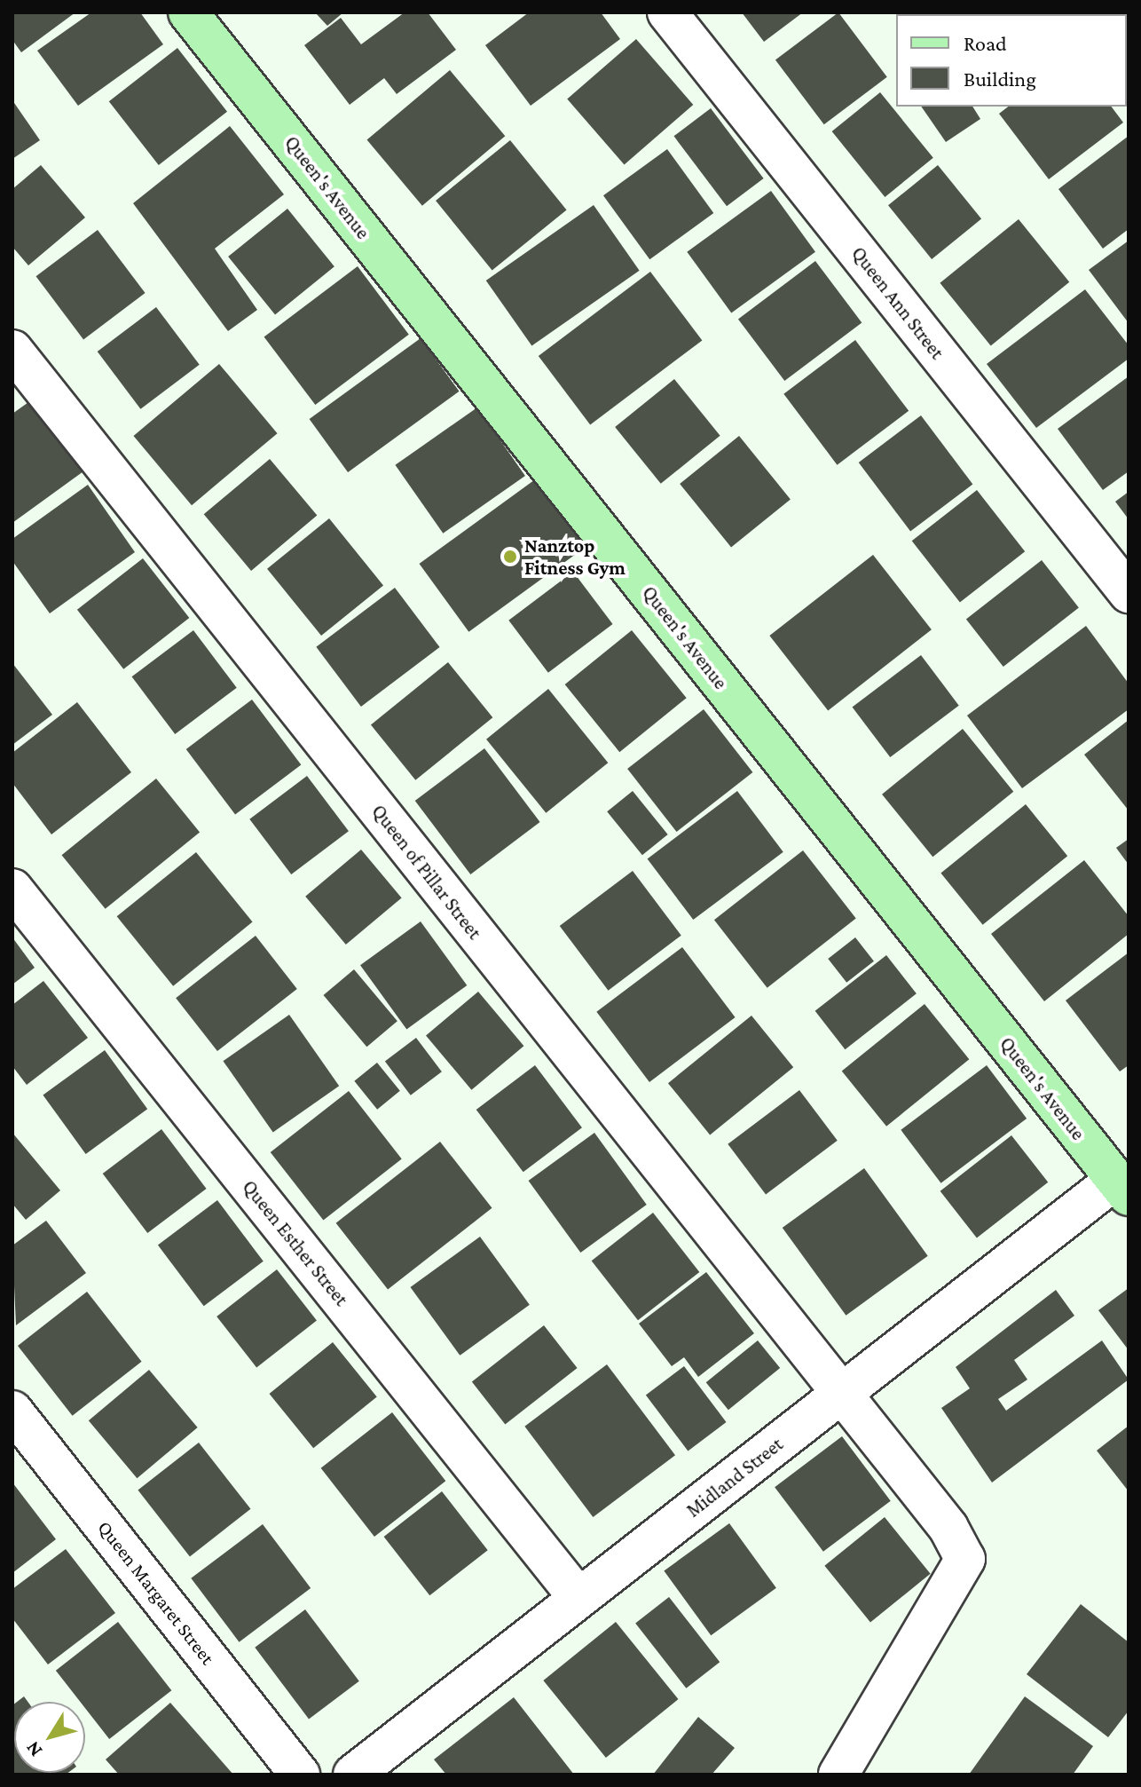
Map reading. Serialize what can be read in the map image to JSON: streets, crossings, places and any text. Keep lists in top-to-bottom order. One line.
{"streets":{"street":["Queen's Avenue","Queen Ann Street","Queen of Pillar Street","Queen Esther Street","Midland Street","Queen Margaret Street"]},"crossings":[["Queen's Avenue","Midland Street"],["Queen of Pillar Street","Midland Street"],["Queen Esther Street","Midland Street"]],"places":["Nanztop Fitness Gym"],"legend":["Road","Building"],"north":"bottom left"}
